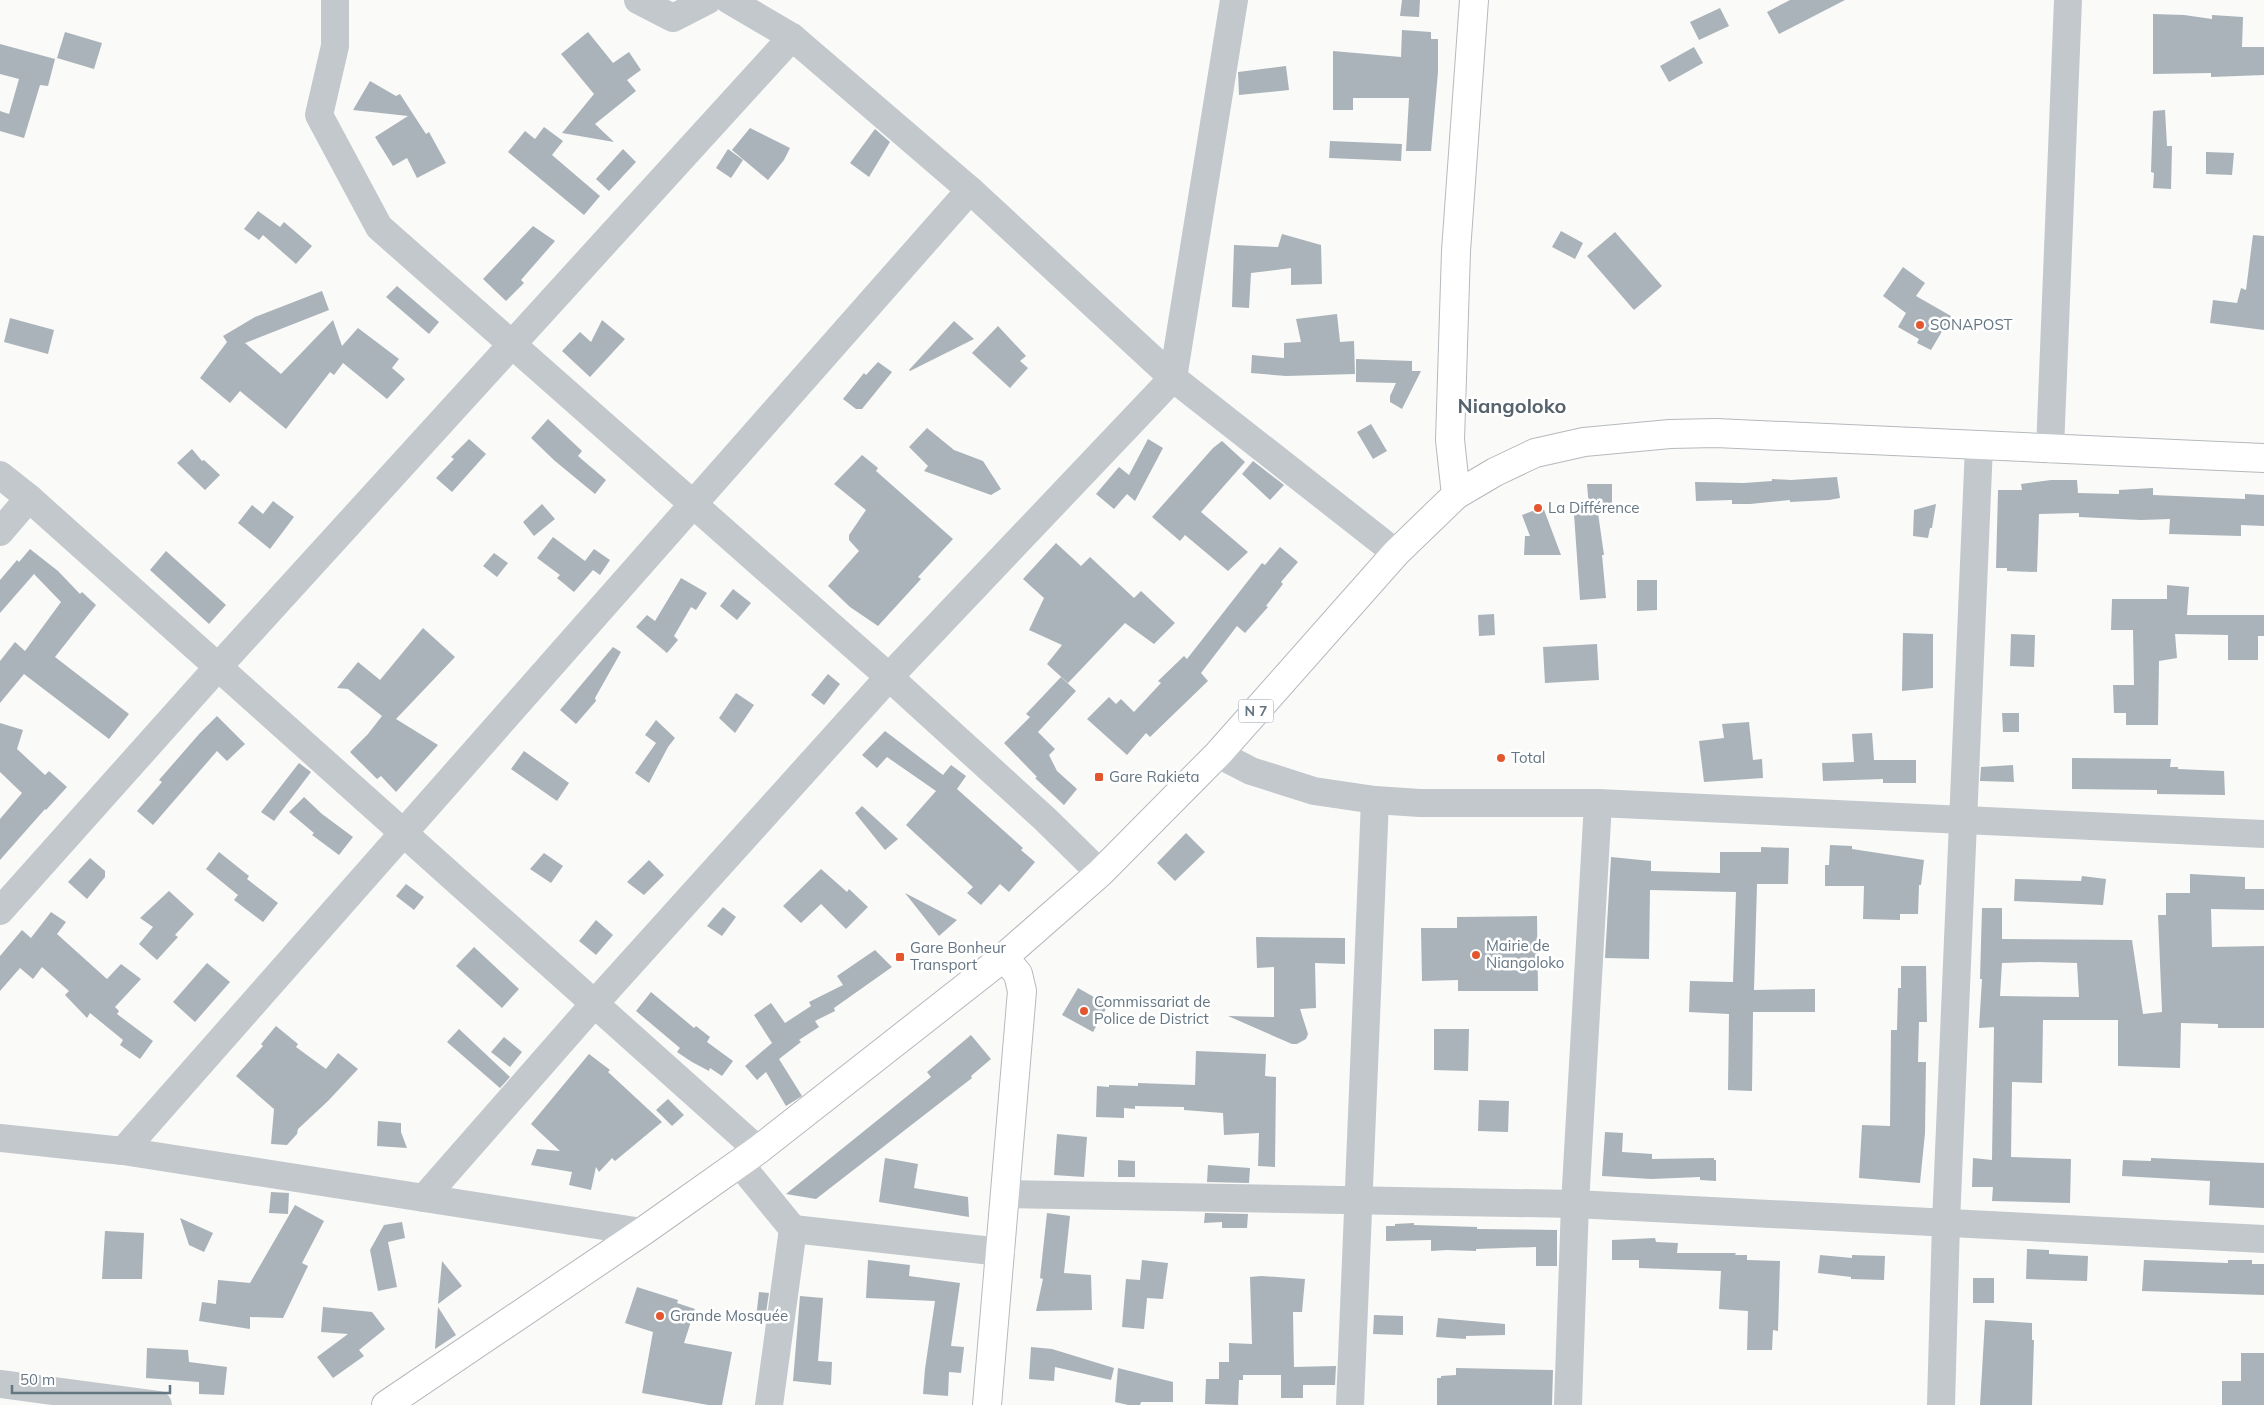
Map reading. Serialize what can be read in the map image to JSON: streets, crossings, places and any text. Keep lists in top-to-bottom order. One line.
{"streets":{"main road":["N 7"]},"districts":["Niangoloko"],"places":{"other":["SONAPOST","La Différence","Total","Mairie de Niangoloko","Commissariat de Police de District","Grande Mosquée"],"transit":["Gare Rakieta","Gare Bonheur Transport"]},"scale_bar":"50 m"}
